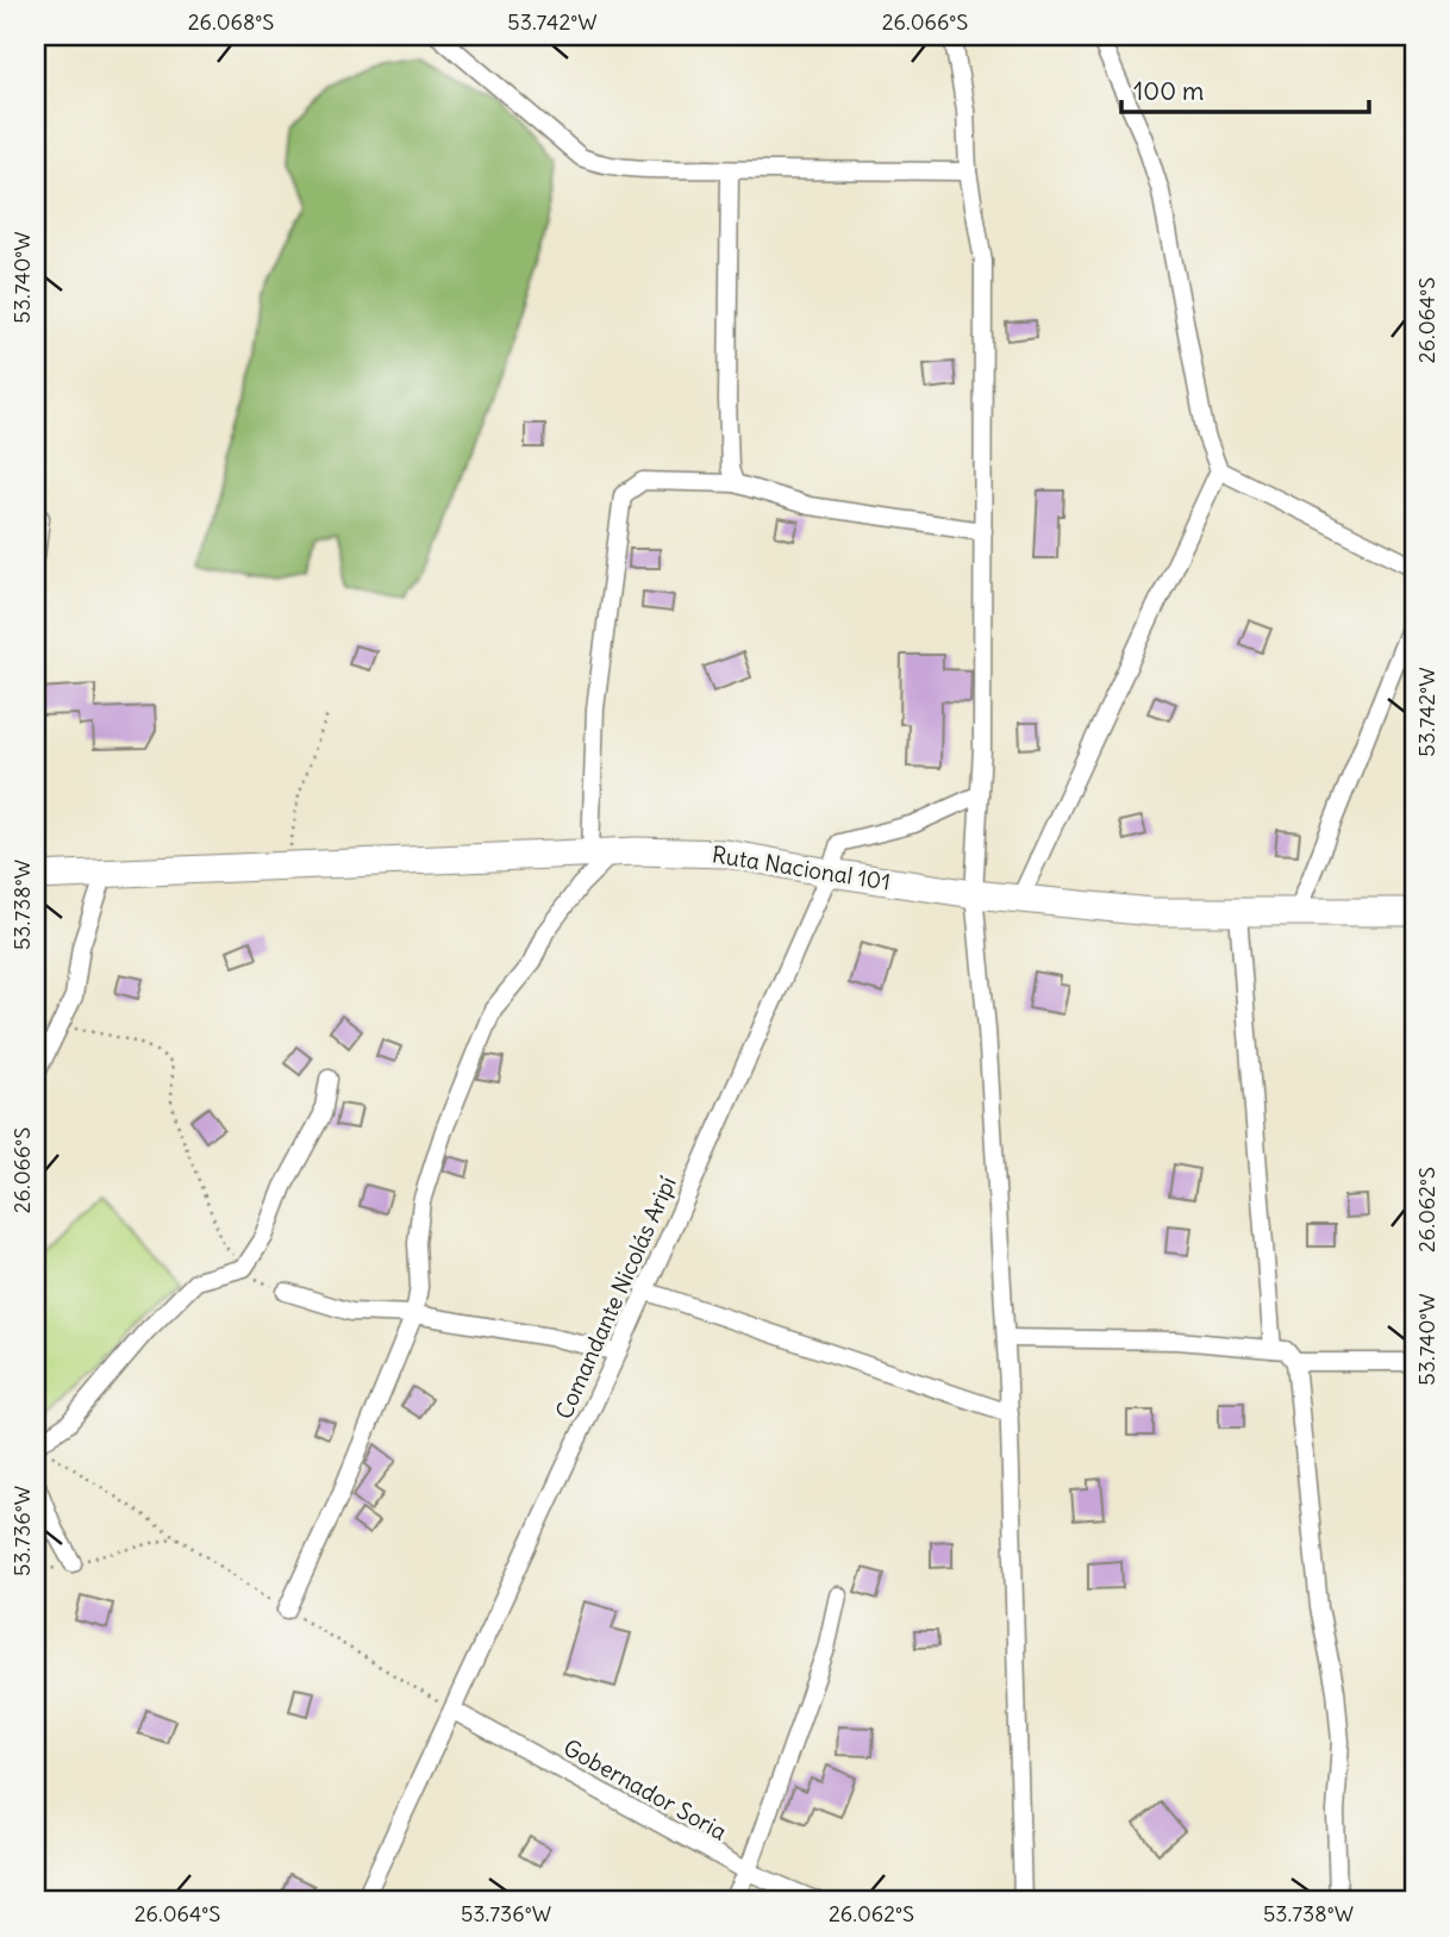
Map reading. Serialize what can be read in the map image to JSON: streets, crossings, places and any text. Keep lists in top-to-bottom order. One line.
{"streets":{"main road":["Ruta Nacional 101"],"street":["Comandante Nicolás Aripí","Gobernador Soria"]},"crossings":[["Ruta Nacional 101","Comandante Nicolás Aripí"],["Comandante Nicolás Aripí","Gobernador Soria"]],"scale_bar":"100 m","coordinates":["26.068°S","53.742°W","26.066°S","53.740°W","26.064°S","53.738°W","26.062°S","53.736°W"]}
